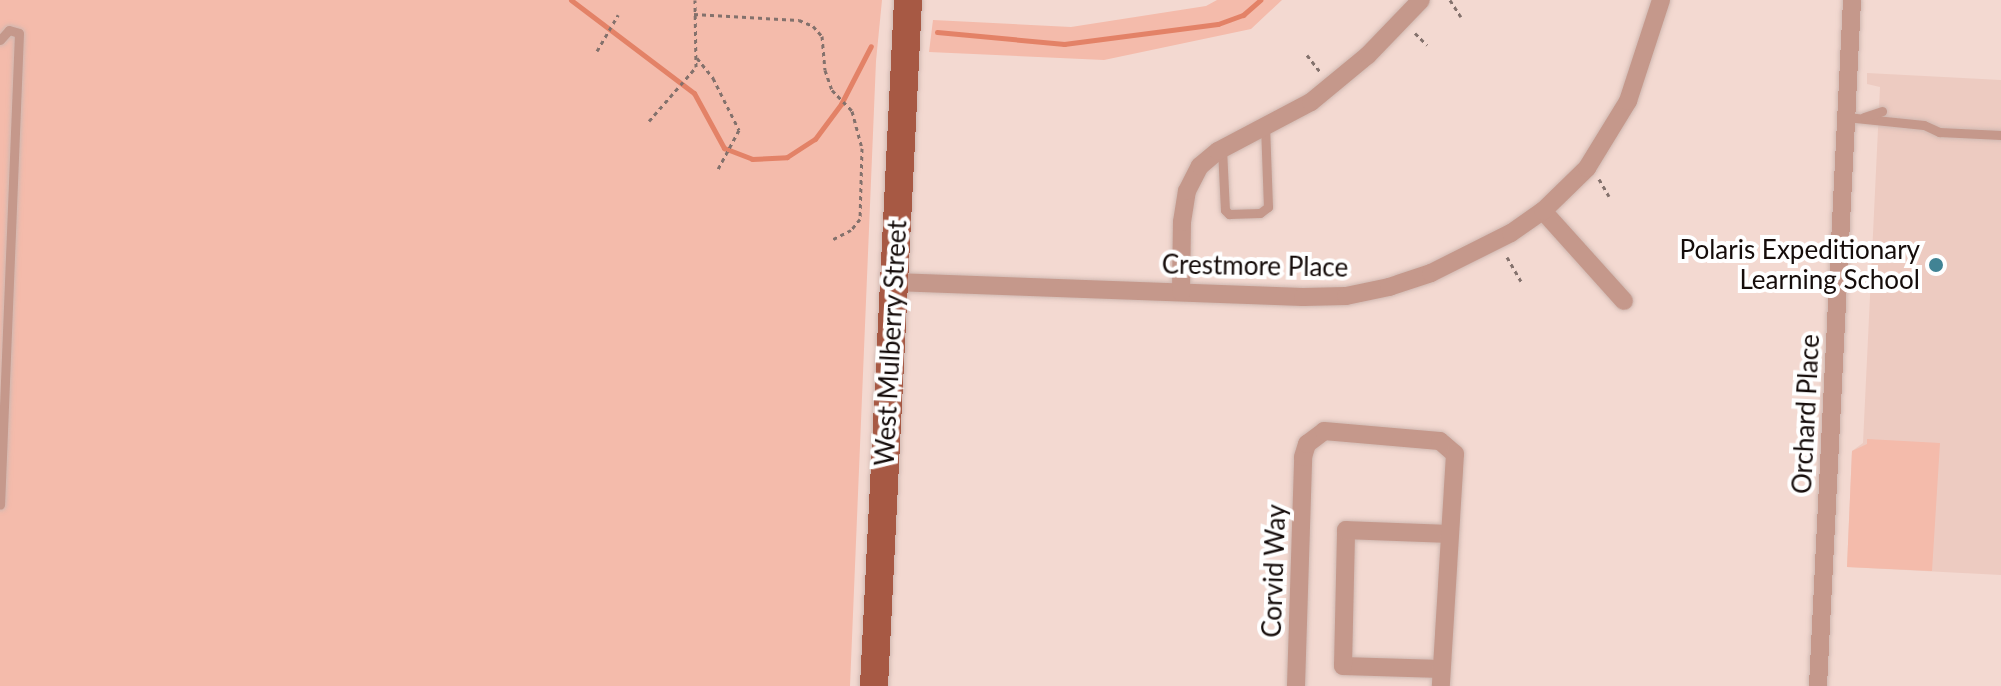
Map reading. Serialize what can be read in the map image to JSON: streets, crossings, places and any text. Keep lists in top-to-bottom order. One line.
{"streets":{"main road":["West Mulberry Street"],"street":["Crestmore Place","Orchard Place","Corvid Way"]},"crossings":[["Crestmore Place","West Mulberry Street"]],"places":["Polaris Expeditionary Learning School"]}
